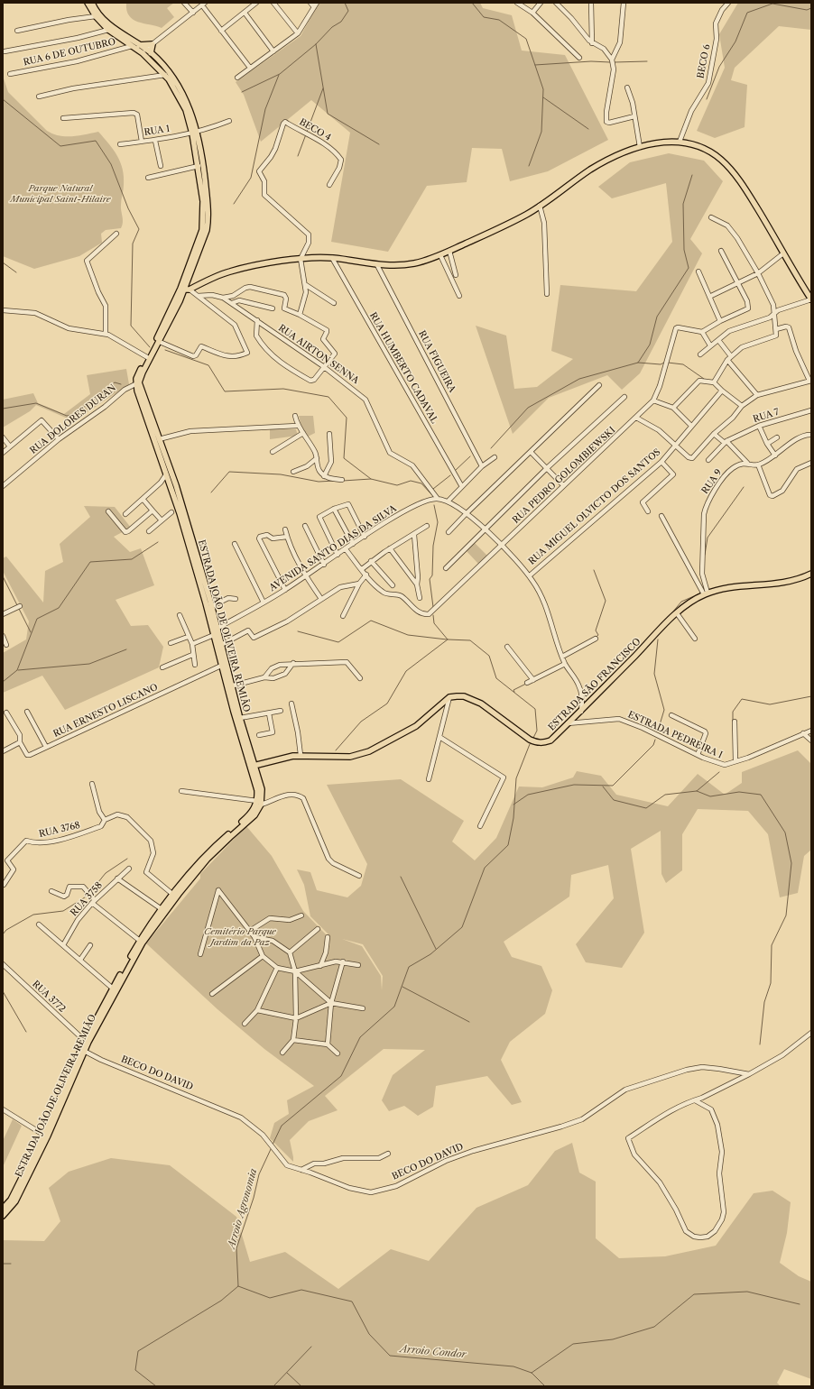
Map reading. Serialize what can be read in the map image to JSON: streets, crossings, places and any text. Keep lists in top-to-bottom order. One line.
{"streets":{"main road":["ESTRADA JOÃO DE OLIVEIRA REMIÃO","ESTRADA SÃO FRANCISCO"],"street":["RUA 6 DE OUTUBRO","BECO 6","BECO 4","RUA 1","RUA AIRTON SENNA","RUA FIGUEIRA","RUA HUMBERTO CADAVAL","RUA 7","RUA DOLORES DURAN","RUA PEDRO GOLOMBIEWSKI","RUA 9","RUA MIGUEL OLVICTO DOS SANTOS","AVENIDA SANTO DIAS DA SILVA","RUA ERNESTO LISCANO","ESTRADA PEDREIRA I","RUA 3768","RUA 3758","RUA 3772","BECO DO DAVID"]},"crossings":[["RUA AIRTON SENNA","AVENIDA SANTO DIAS DA SILVA"],["RUA DOLORES DURAN","ESTRADA JOÃO DE OLIVEIRA REMIÃO"],["RUA 9","ESTRADA SÃO FRANCISCO"],["AVENIDA SANTO DIAS DA SILVA","ESTRADA JOÃO DE OLIVEIRA REMIÃO"],["ESTRADA JOÃO DE OLIVEIRA REMIÃO","RUA ERNESTO LISCANO"],["ESTRADA JOÃO DE OLIVEIRA REMIÃO","RUA 3772"],["ESTRADA JOÃO DE OLIVEIRA REMIÃO","BECO DO DAVID"],["ESTRADA SÃO FRANCISCO","ESTRADA PEDREIRA I"]],"water":["Arroio Agronomia","Arroio Condor"],"parks":["Parque Natural Municipal Saint-Hilaire","Cemitério Parque Jardim da Paz"]}
